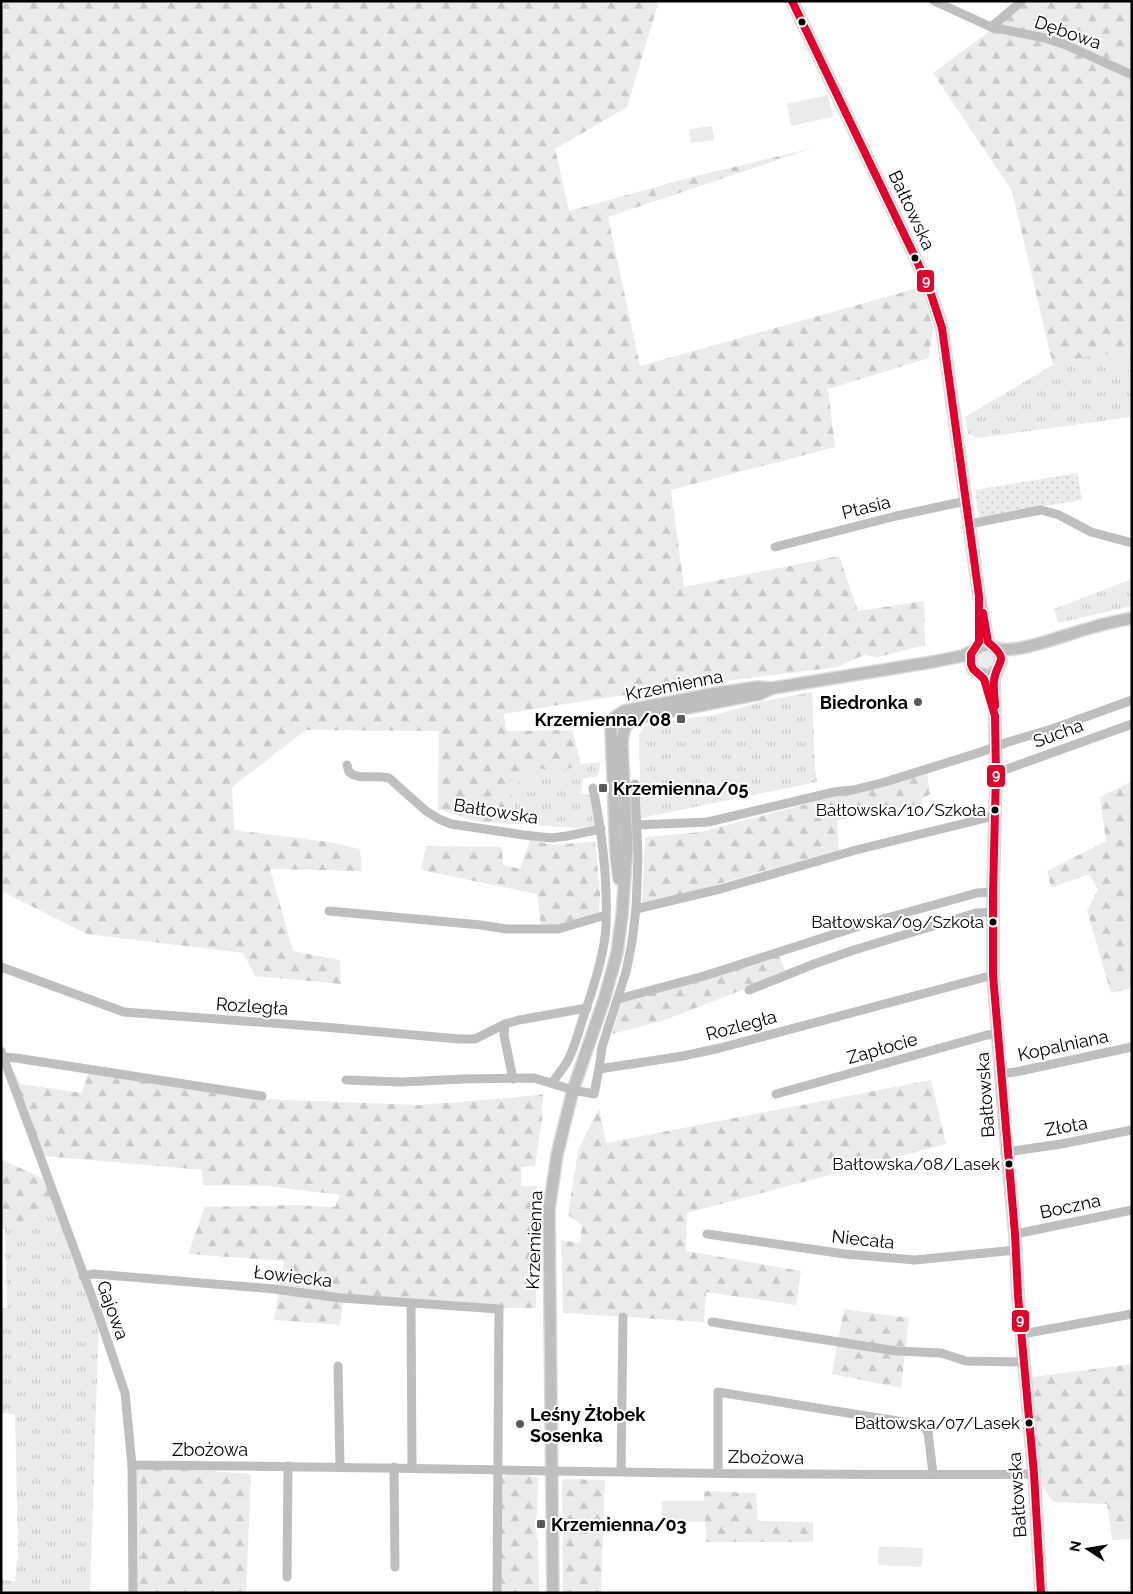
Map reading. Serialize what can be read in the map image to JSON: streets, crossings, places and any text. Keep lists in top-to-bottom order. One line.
{"streets":{"main road":["Bałtowska","Krzemienna"],"street":["Dębowa","Ptasia","Sucha","Rozległa","Kopalniana","Zapłocie","Złota","Boczna","Niecała","Łowiecka","Gajowa","Zbożowa"]},"crossings":[["Bałtowska","Ptasia"],["Bałtowska","Krzemienna"],["Bałtowska","Sucha"],["Bałtowska","Rozległa"],["Bałtowska","Kopalniana"],["Bałtowska","Zapłocie"],["Bałtowska","Złota"],["Bałtowska","Boczna"],["Bałtowska","Niecała"],["Bałtowska","Zbożowa"],["Krzemienna","Zbożowa"],["Łowiecka","Gajowa"],["Łowiecka","Zbożowa"],["Gajowa","Zbożowa"]],"places":{"other":["Biedronka","Bałtowska/10/Szkoła","Bałtowska/09/Szkoła","Bałtowska/08/Lasek","Bałtowska/07/Lasek","Leśny Żłobek Sosenka"],"transit":["Krzemienna/08","Krzemienna/05","Krzemienna/03"]},"lines":["transit line 9"],"north":"left"}
